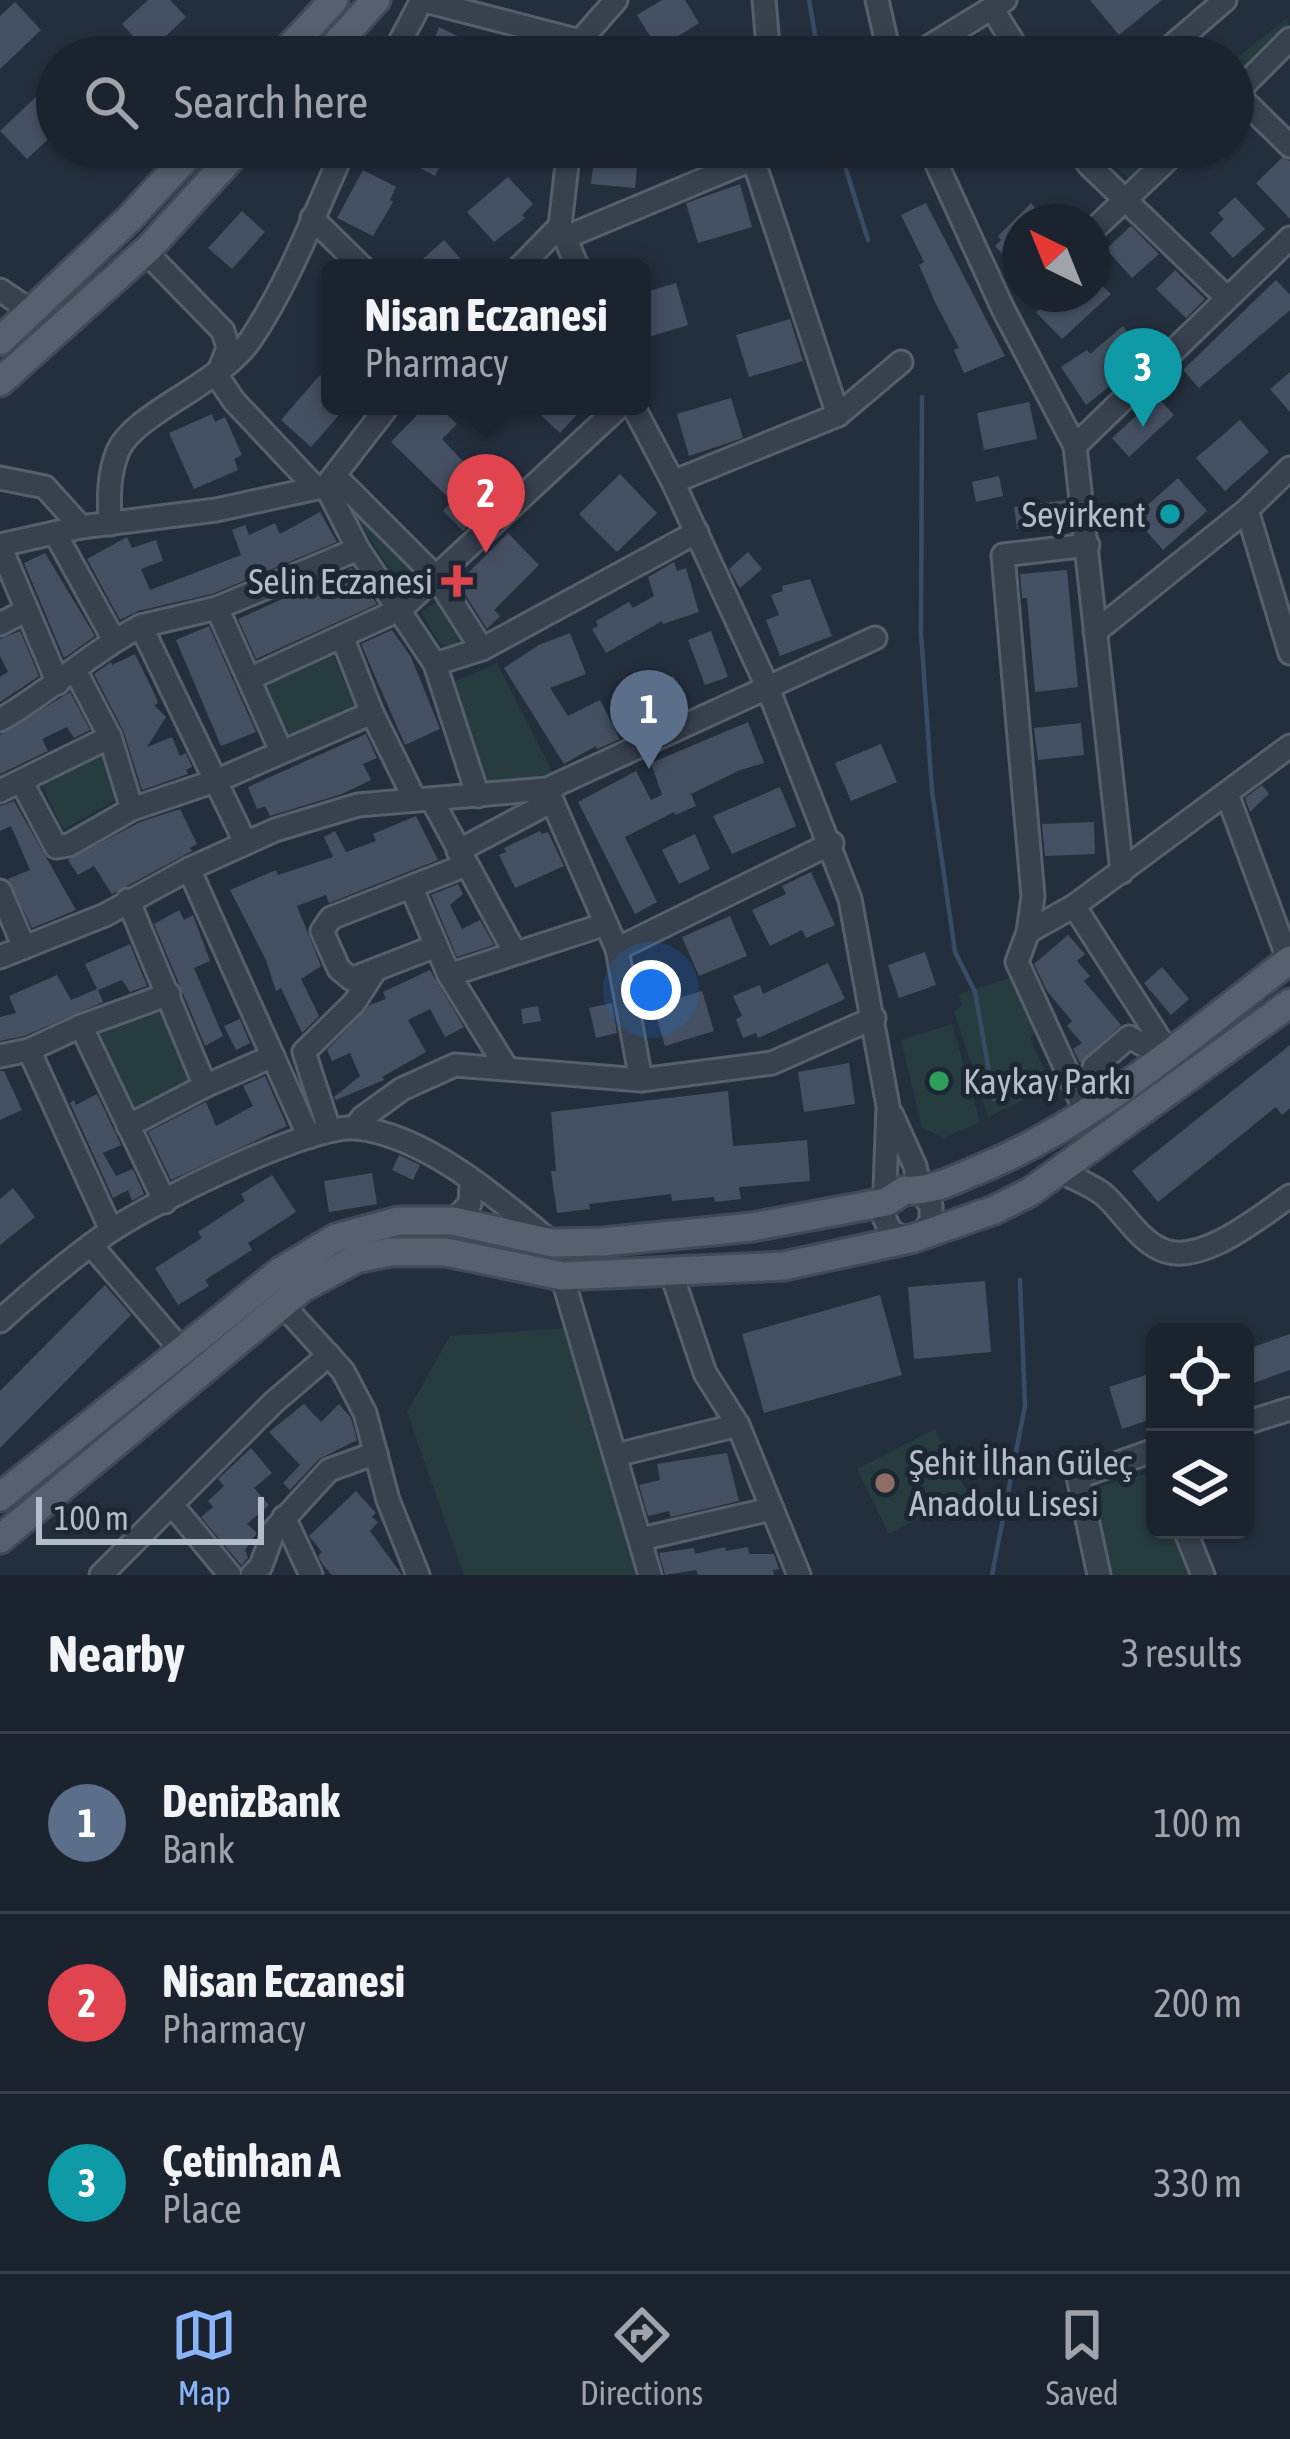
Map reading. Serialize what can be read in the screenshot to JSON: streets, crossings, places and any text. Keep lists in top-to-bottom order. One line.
{"places":{"other":["Seyirkent","Kaykay Parkı","Şehit İlhan Güleç Anadolu Lisesi"],"health":["Selin Eczanesi"]},"scale_bar":"100 m","north":"top left","page":{"search":"Search here","popup":["Nisan Eczanesi","Pharmacy"],"pins":["3","2","1"],"scale":"100 m","heading":["Nearby","3 results"],"list":[{"mark":"1","name":"DenizBank","note":"Bank","value":"100 m"},{"mark":"2","name":"Nisan Eczanesi","note":"Pharmacy","value":"200 m"},{"mark":"3","name":"Çetinhan A","note":"Place","value":"330 m"}],"nav":["Map","Directions","Saved"]}}
